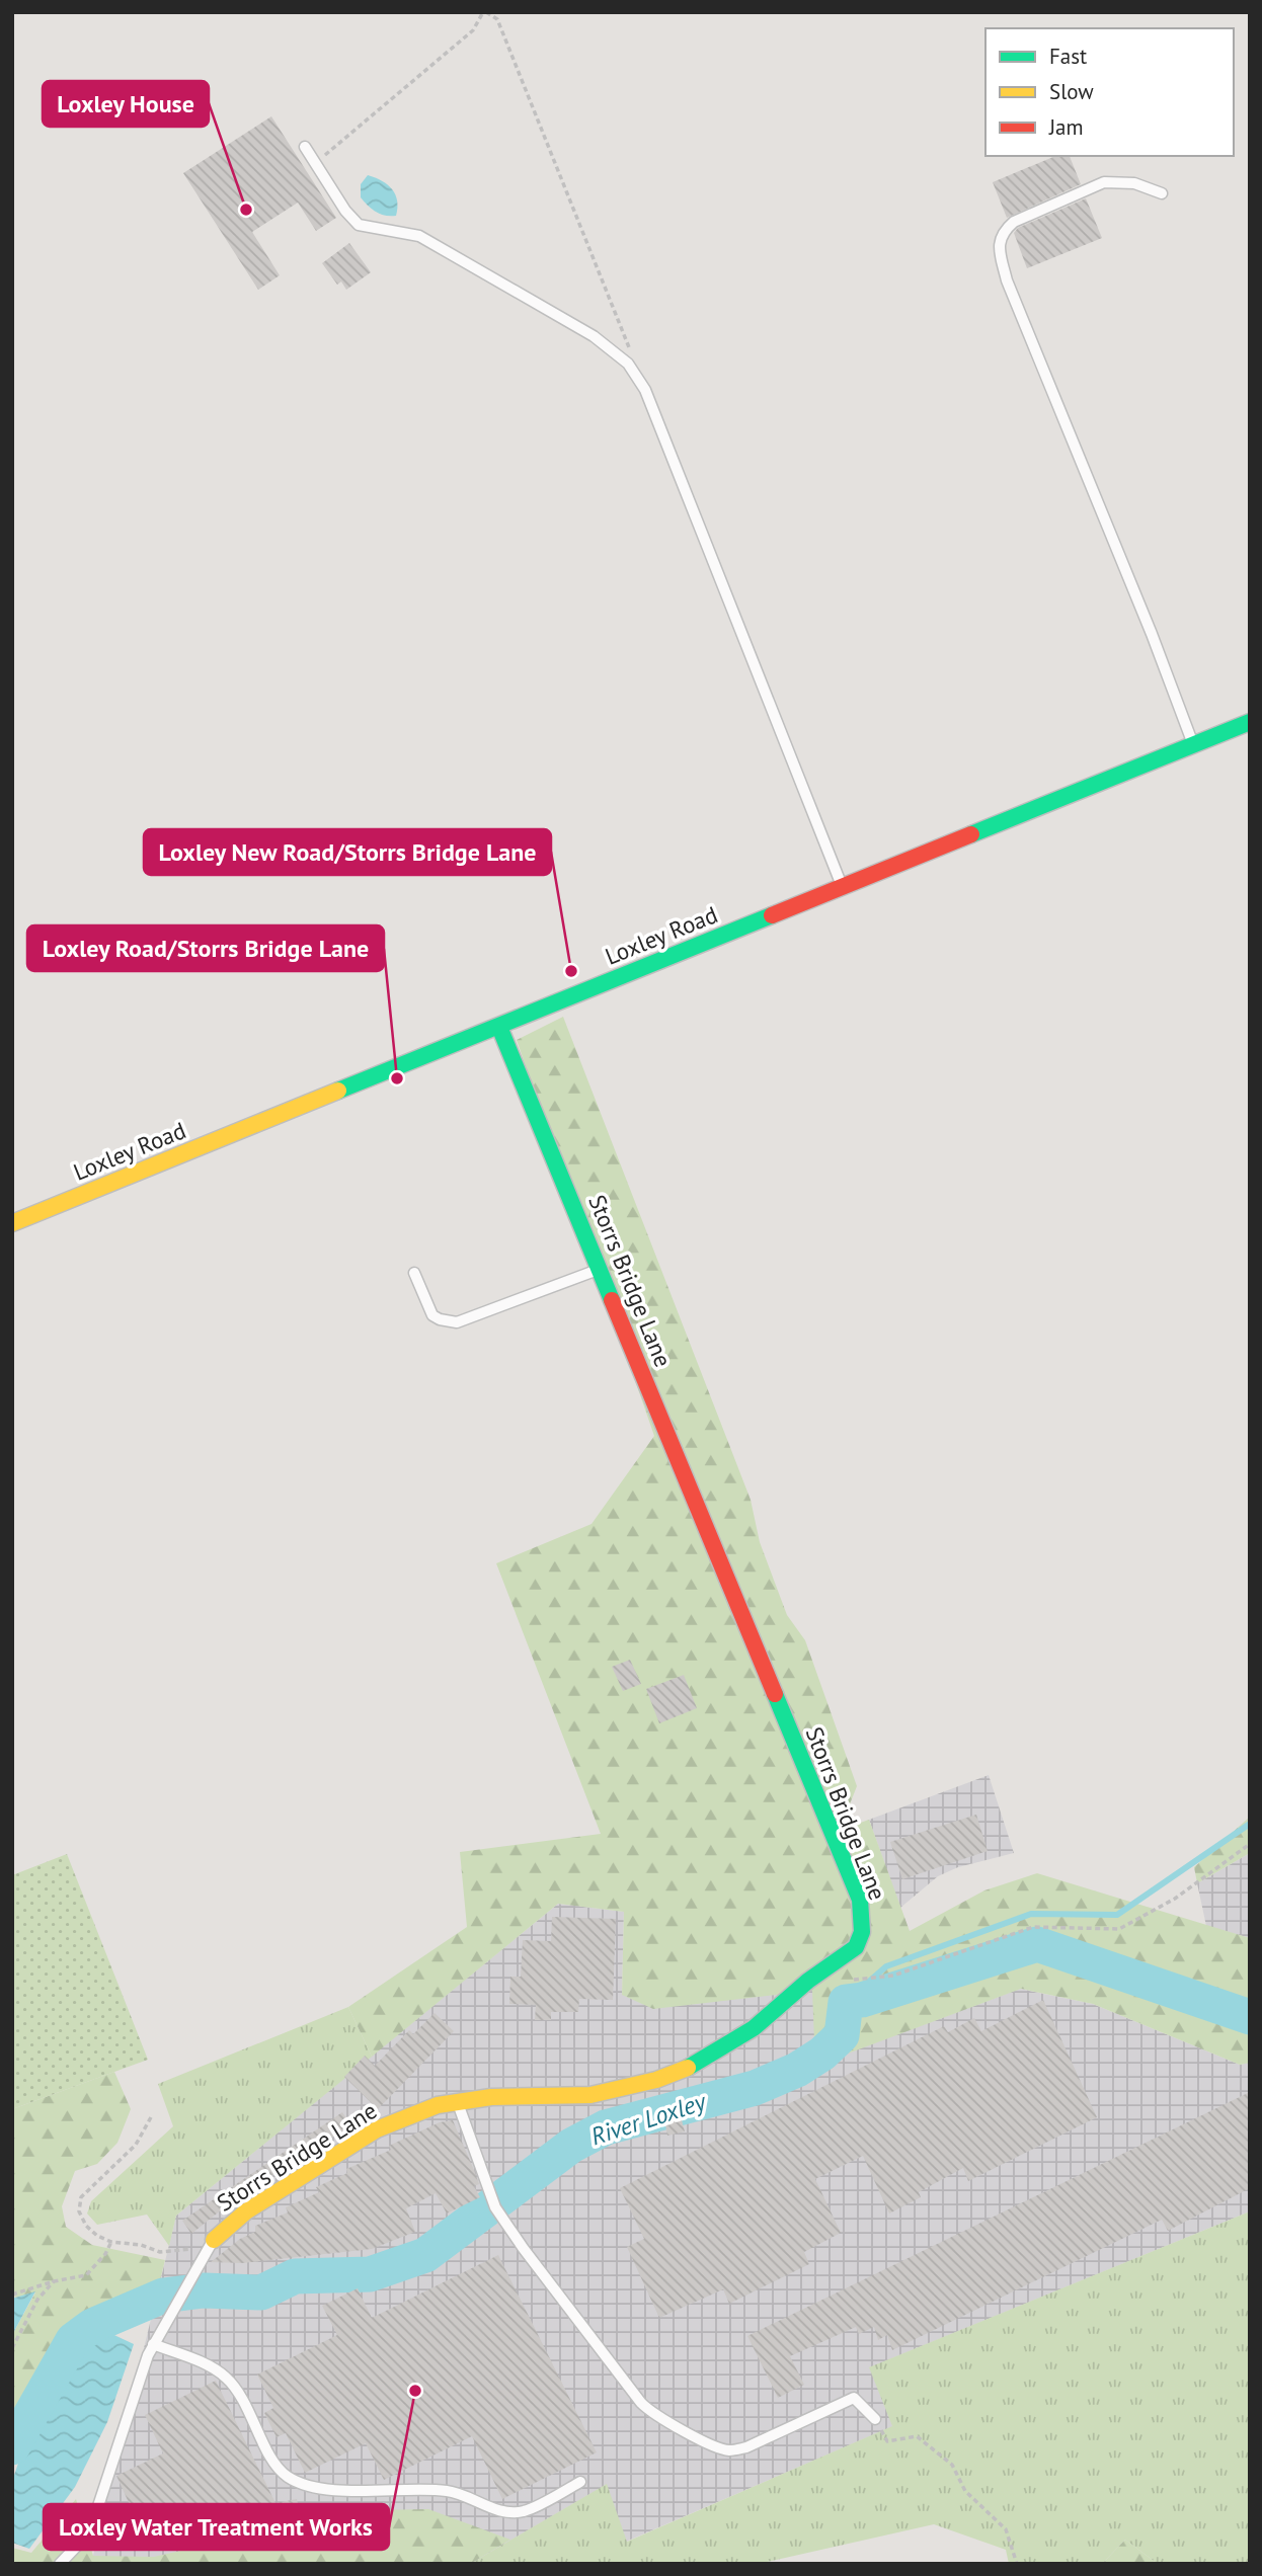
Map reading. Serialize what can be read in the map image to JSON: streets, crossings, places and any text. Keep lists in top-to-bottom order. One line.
{"streets":{"street":["Loxley Road","Storrs Bridge Lane"]},"crossings":[["Loxley Road","Storrs Bridge Lane"]],"water":["River Loxley"],"places":["Loxley House","Loxley New Road/Storrs Bridge Lane","Loxley Road/Storrs Bridge Lane","Loxley Water Treatment Works"],"legend":["Fast","Slow","Jam"]}
